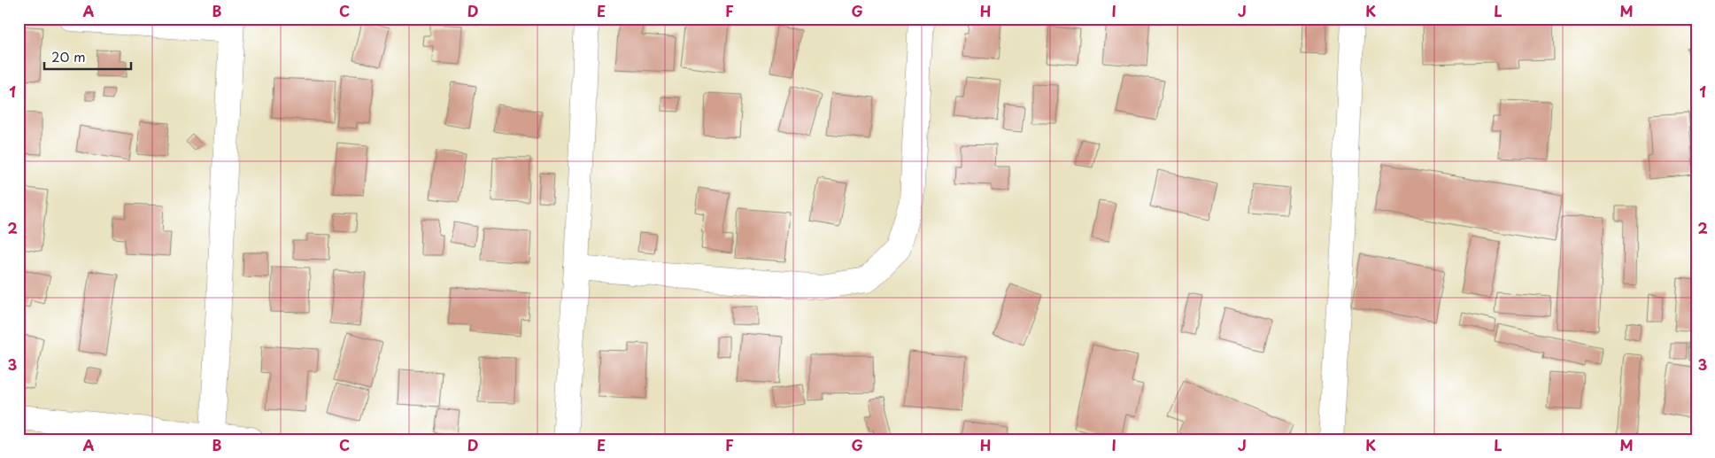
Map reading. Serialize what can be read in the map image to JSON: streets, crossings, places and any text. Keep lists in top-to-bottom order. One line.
{"scale_bar":"20 m","grid":{"columns":["A","B","C","D","E","F","G","H","I","J","K","L","M"],"rows":["1","2","3"]}}
